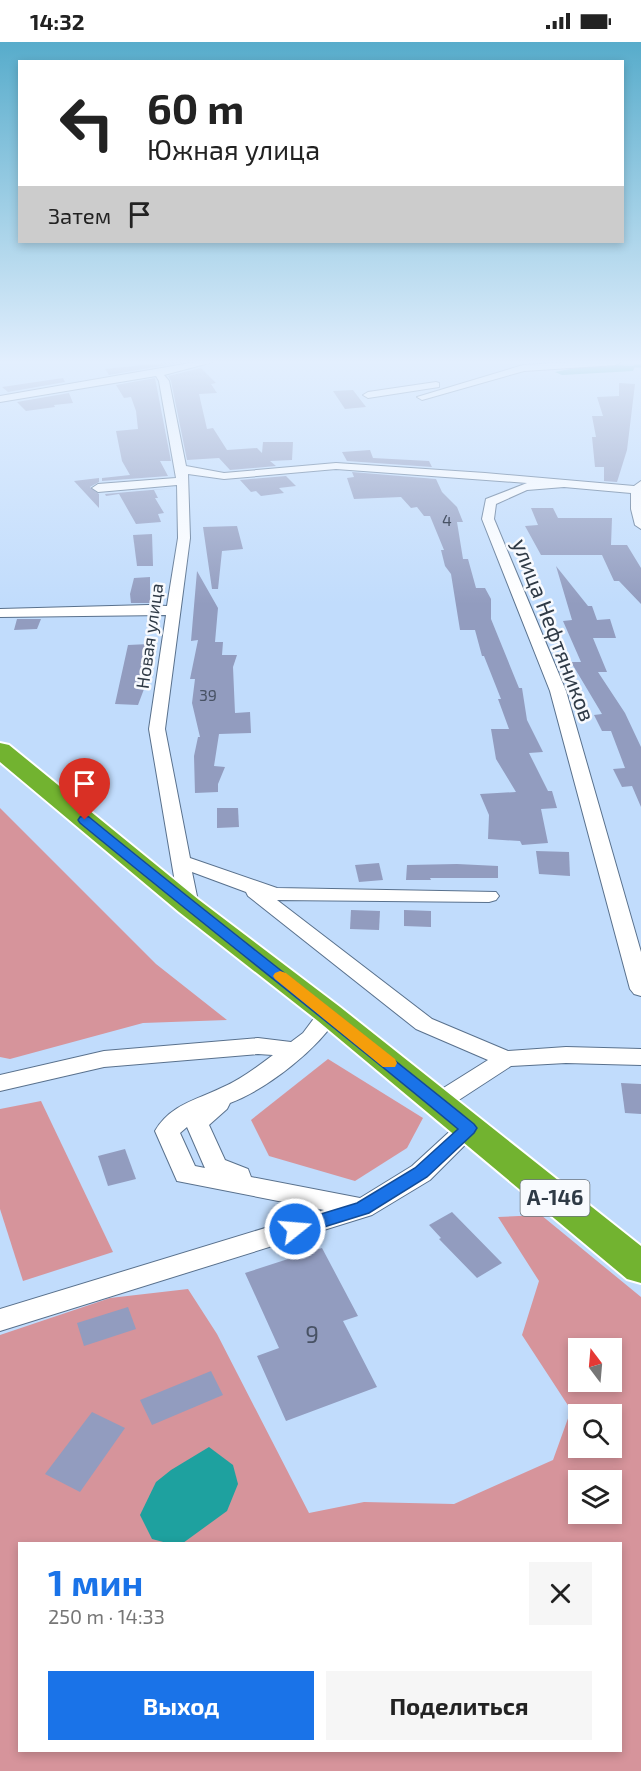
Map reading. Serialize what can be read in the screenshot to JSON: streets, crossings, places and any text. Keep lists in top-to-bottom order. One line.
{"streets":{"highway":["А-146"],"street":["улица Нефтяников","Новая улица"]},"crossings":[["Новая улица","А-146"]],"house_numbers":["4","39","9"],"north":"top","page":{"status":"14:32","turn":["60 m","Южная улица"],"then":"Затем","heading":["1 мин","250 m · 14:33"],"buttons":["Выход","Поделиться"]}}
